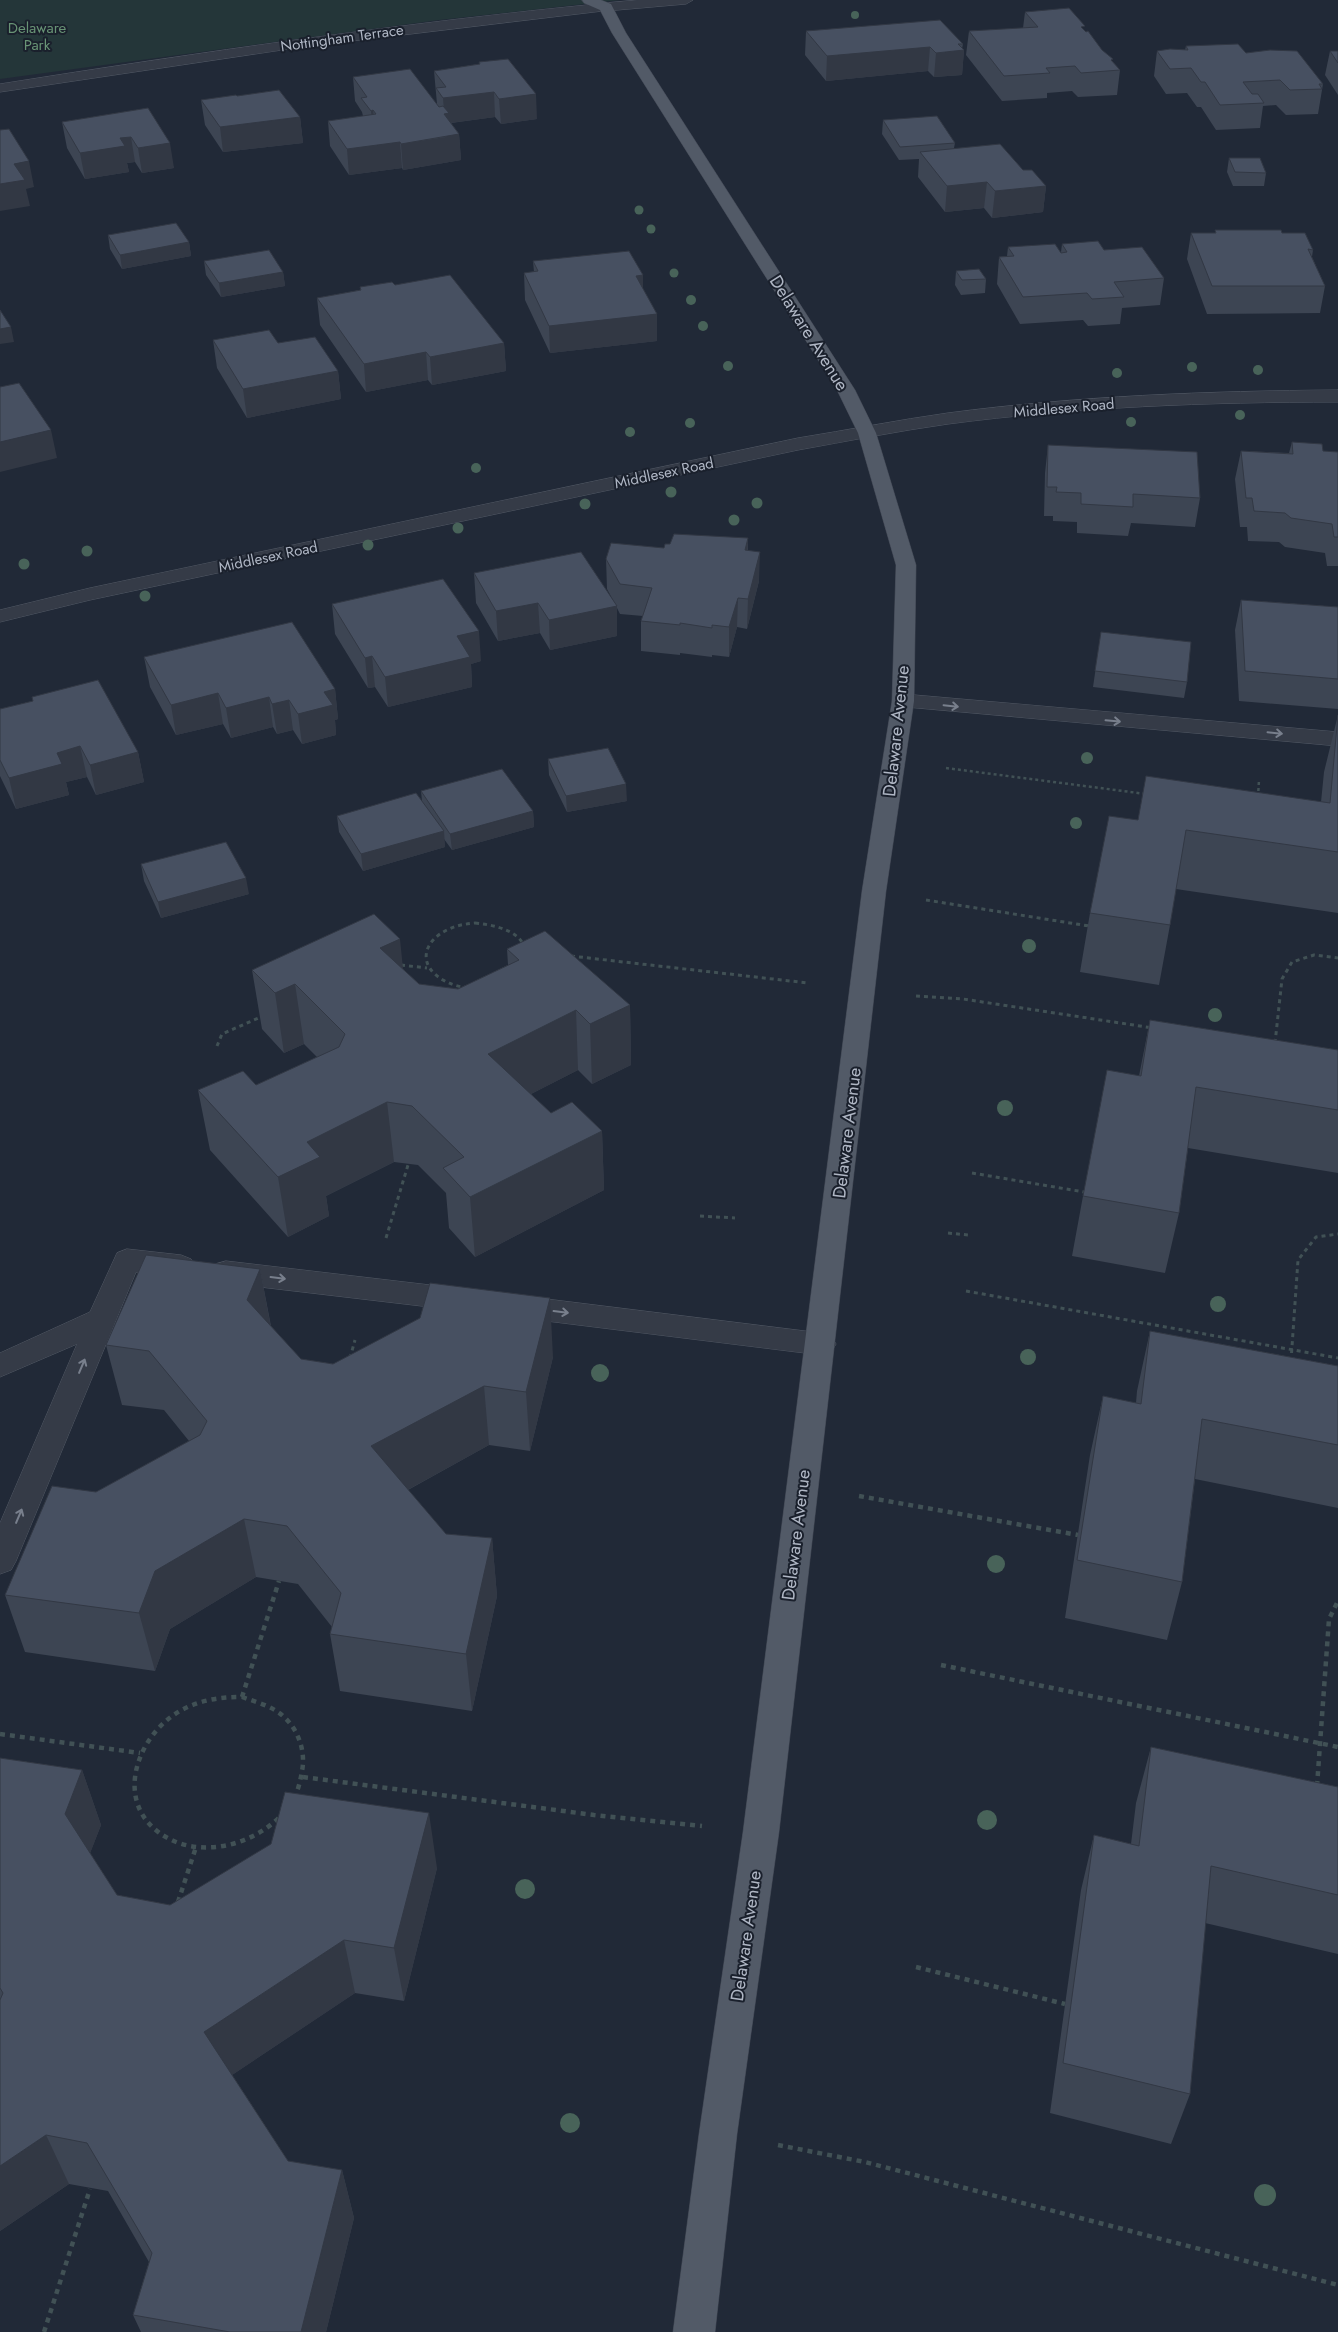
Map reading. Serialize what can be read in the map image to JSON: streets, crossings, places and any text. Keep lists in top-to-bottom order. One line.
{"streets":{"main road":["Delaware Avenue"],"street":["Nottingham Terrace","Middlesex Road"]},"crossings":[["Nottingham Terrace","Delaware Avenue"],["Delaware Avenue","Middlesex Road"]],"parks":["Delaware Park"]}
